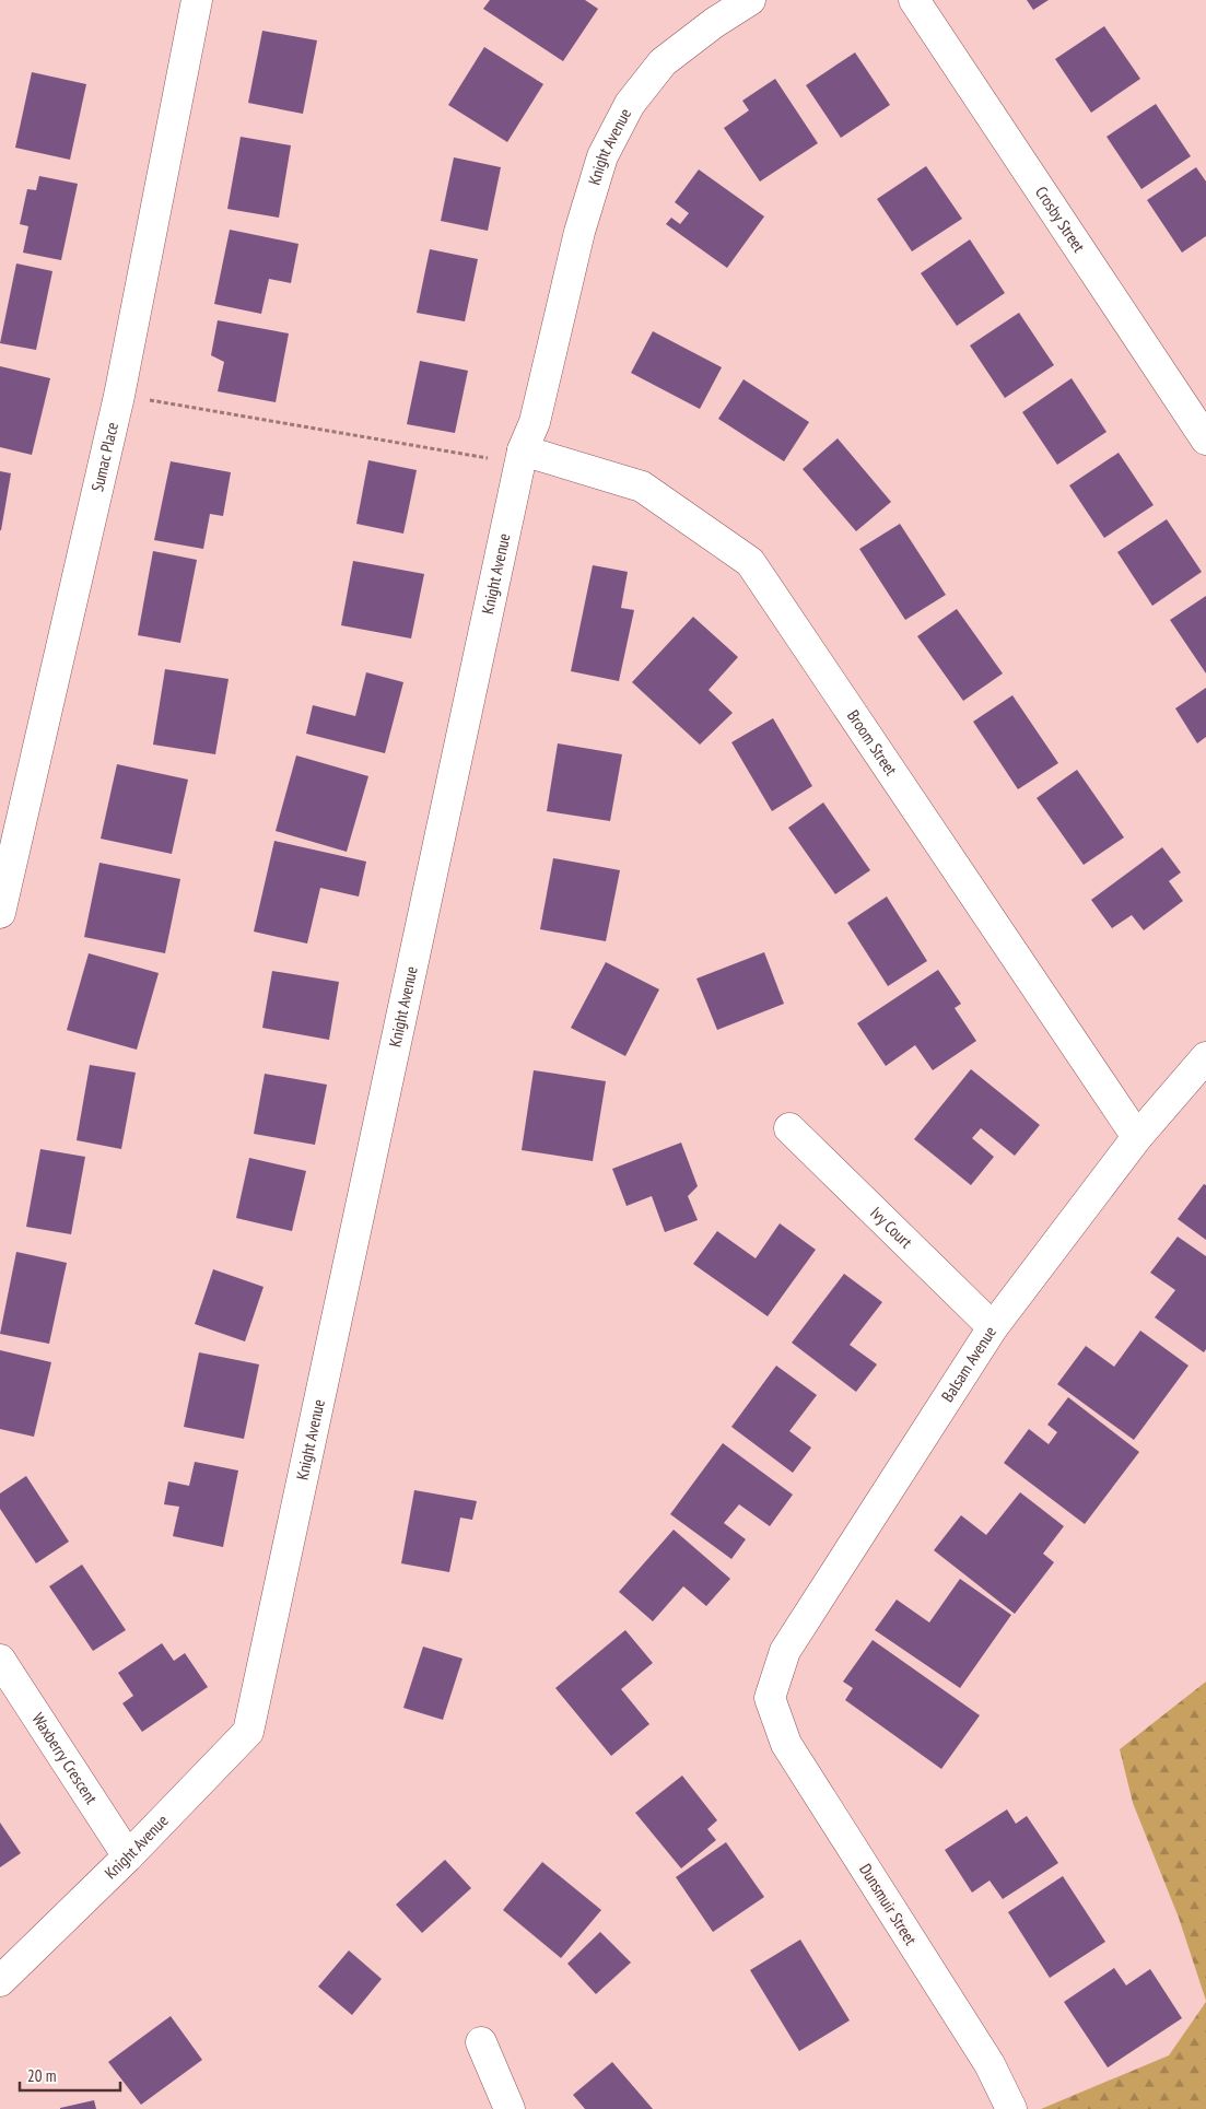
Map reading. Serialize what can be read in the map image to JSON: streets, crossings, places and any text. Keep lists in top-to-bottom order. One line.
{"streets":{"street":["Knight Avenue","Crosby Street","Sumac Place","Broom Street","Ivy Court","Balsam Avenue","Waxberry Crescent","Dunsmuir Street"]},"crossings":[["Knight Avenue","Broom Street"],["Knight Avenue","Waxberry Crescent"],["Broom Street","Balsam Avenue"],["Ivy Court","Balsam Avenue"],["Balsam Avenue","Dunsmuir Street"]],"scale_bar":"20 m"}
